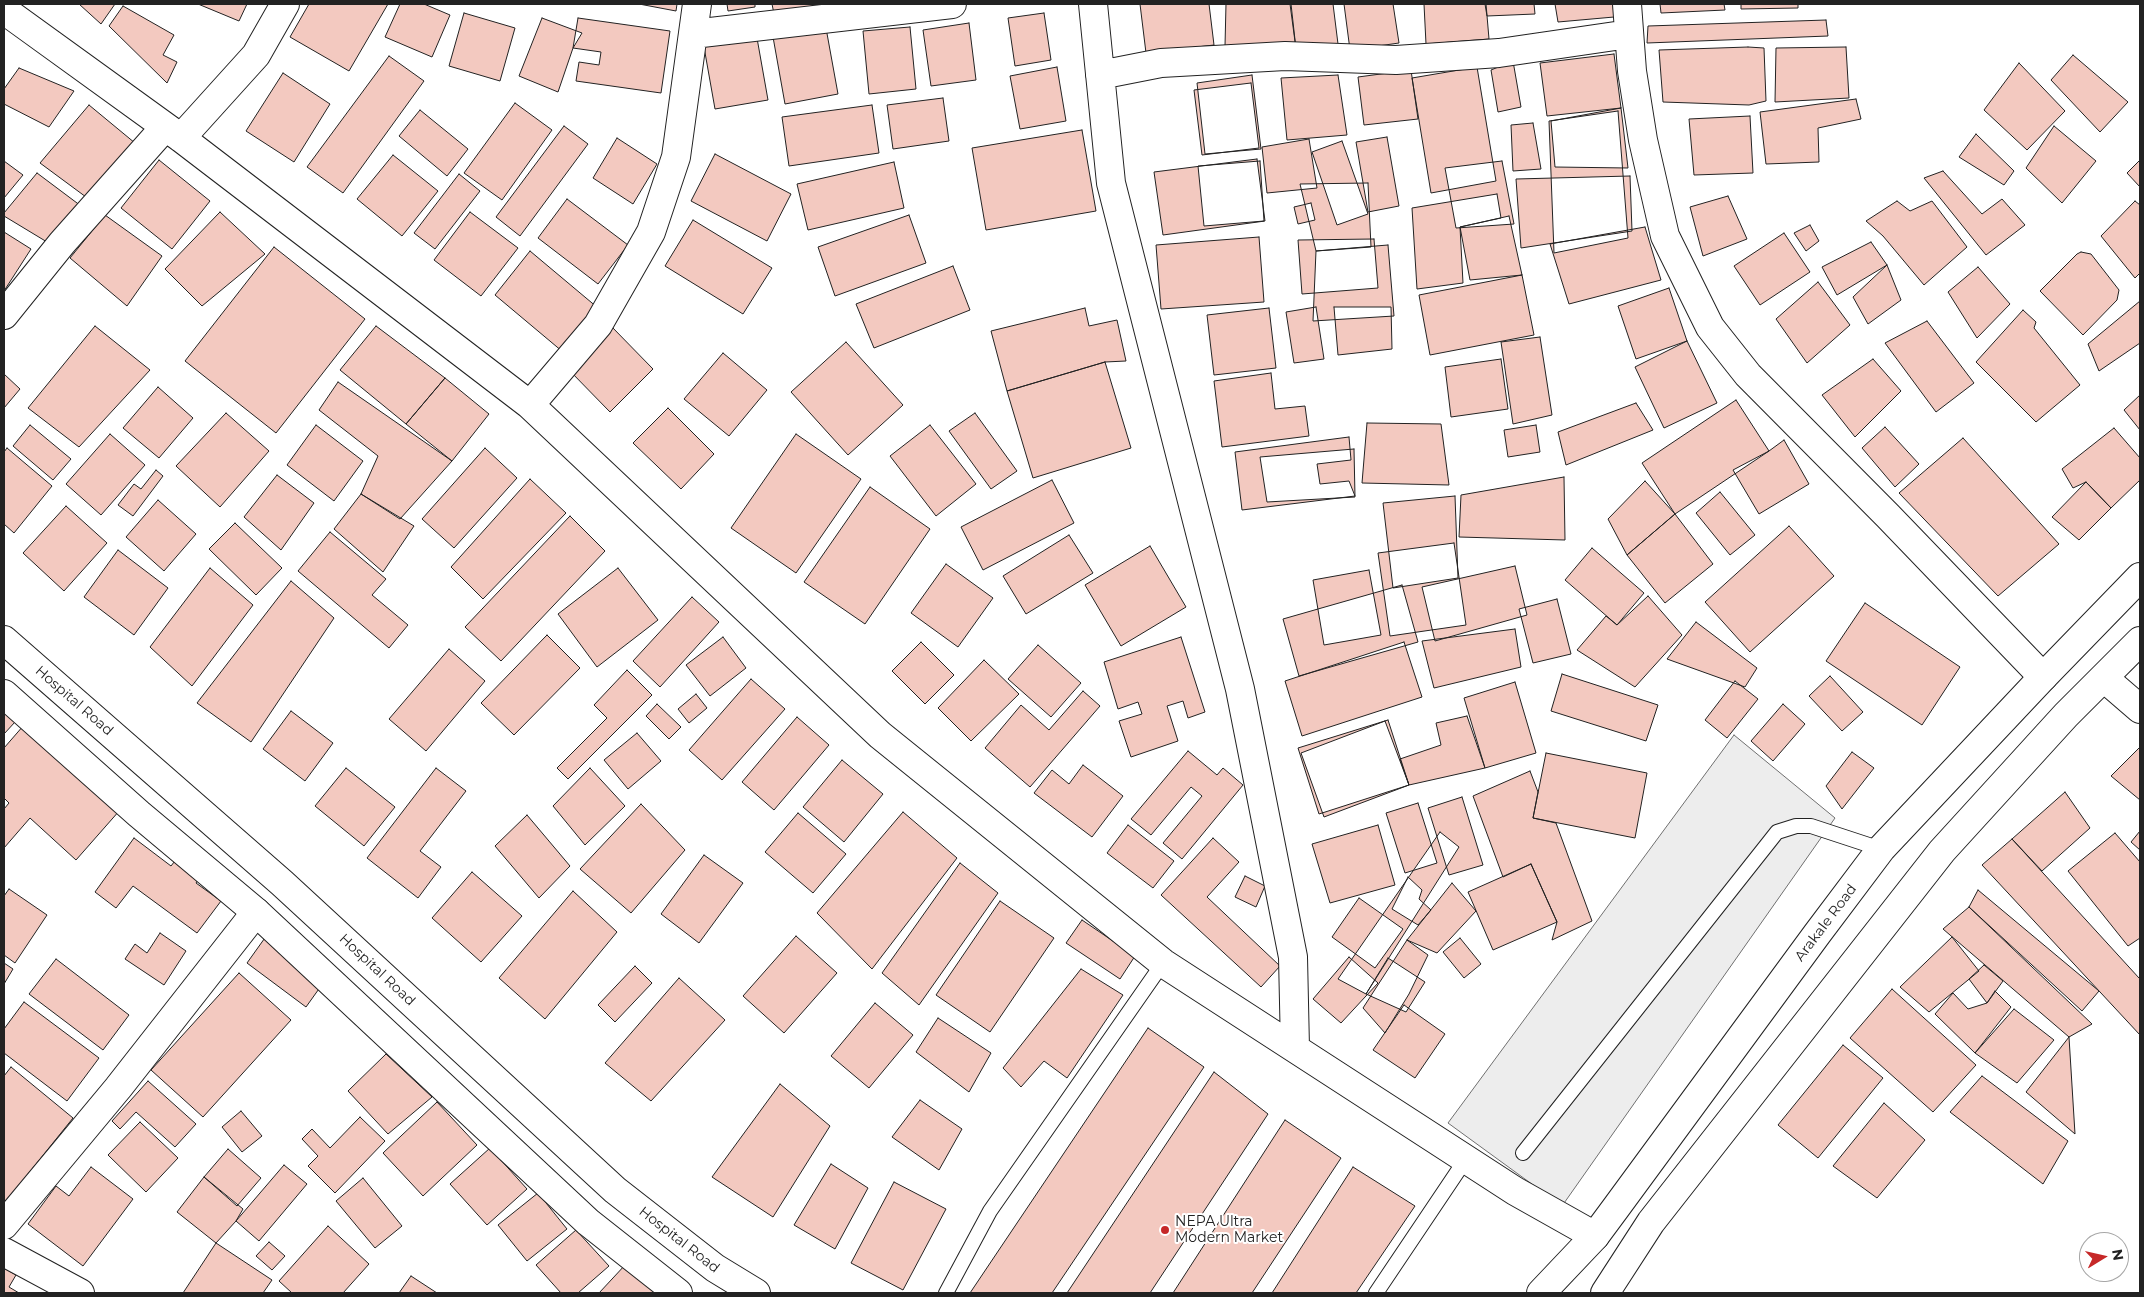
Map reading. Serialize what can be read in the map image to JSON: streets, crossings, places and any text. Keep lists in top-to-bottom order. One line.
{"streets":{"street":["Hospital Road","Arakale Road"]},"places":["NEPA Ultra Modern Market"],"north":"right"}
